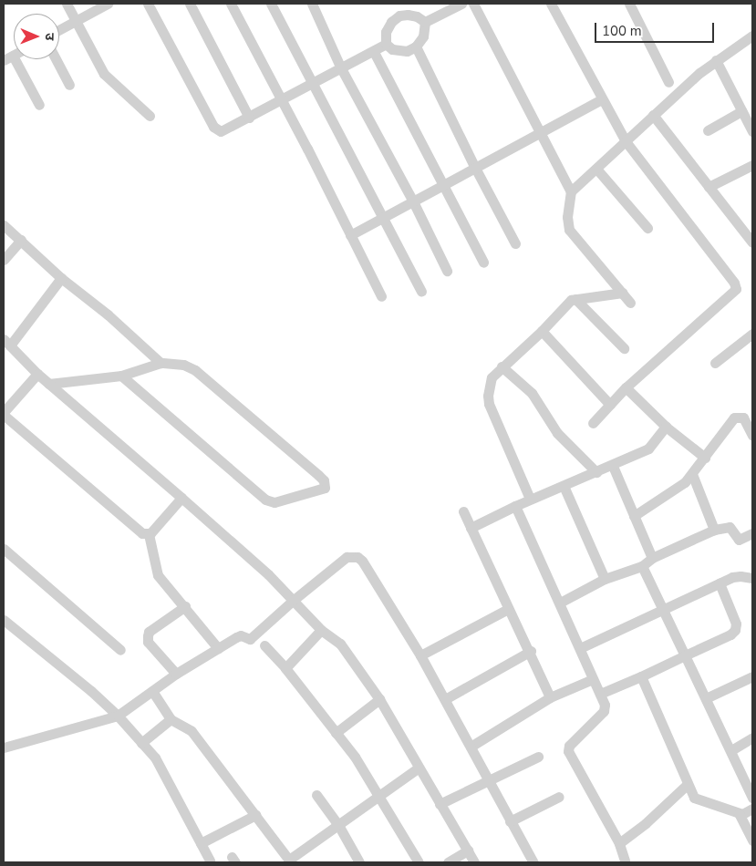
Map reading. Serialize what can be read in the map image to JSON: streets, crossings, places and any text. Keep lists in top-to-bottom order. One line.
{"scale_bar":"100 m","north":"right"}
